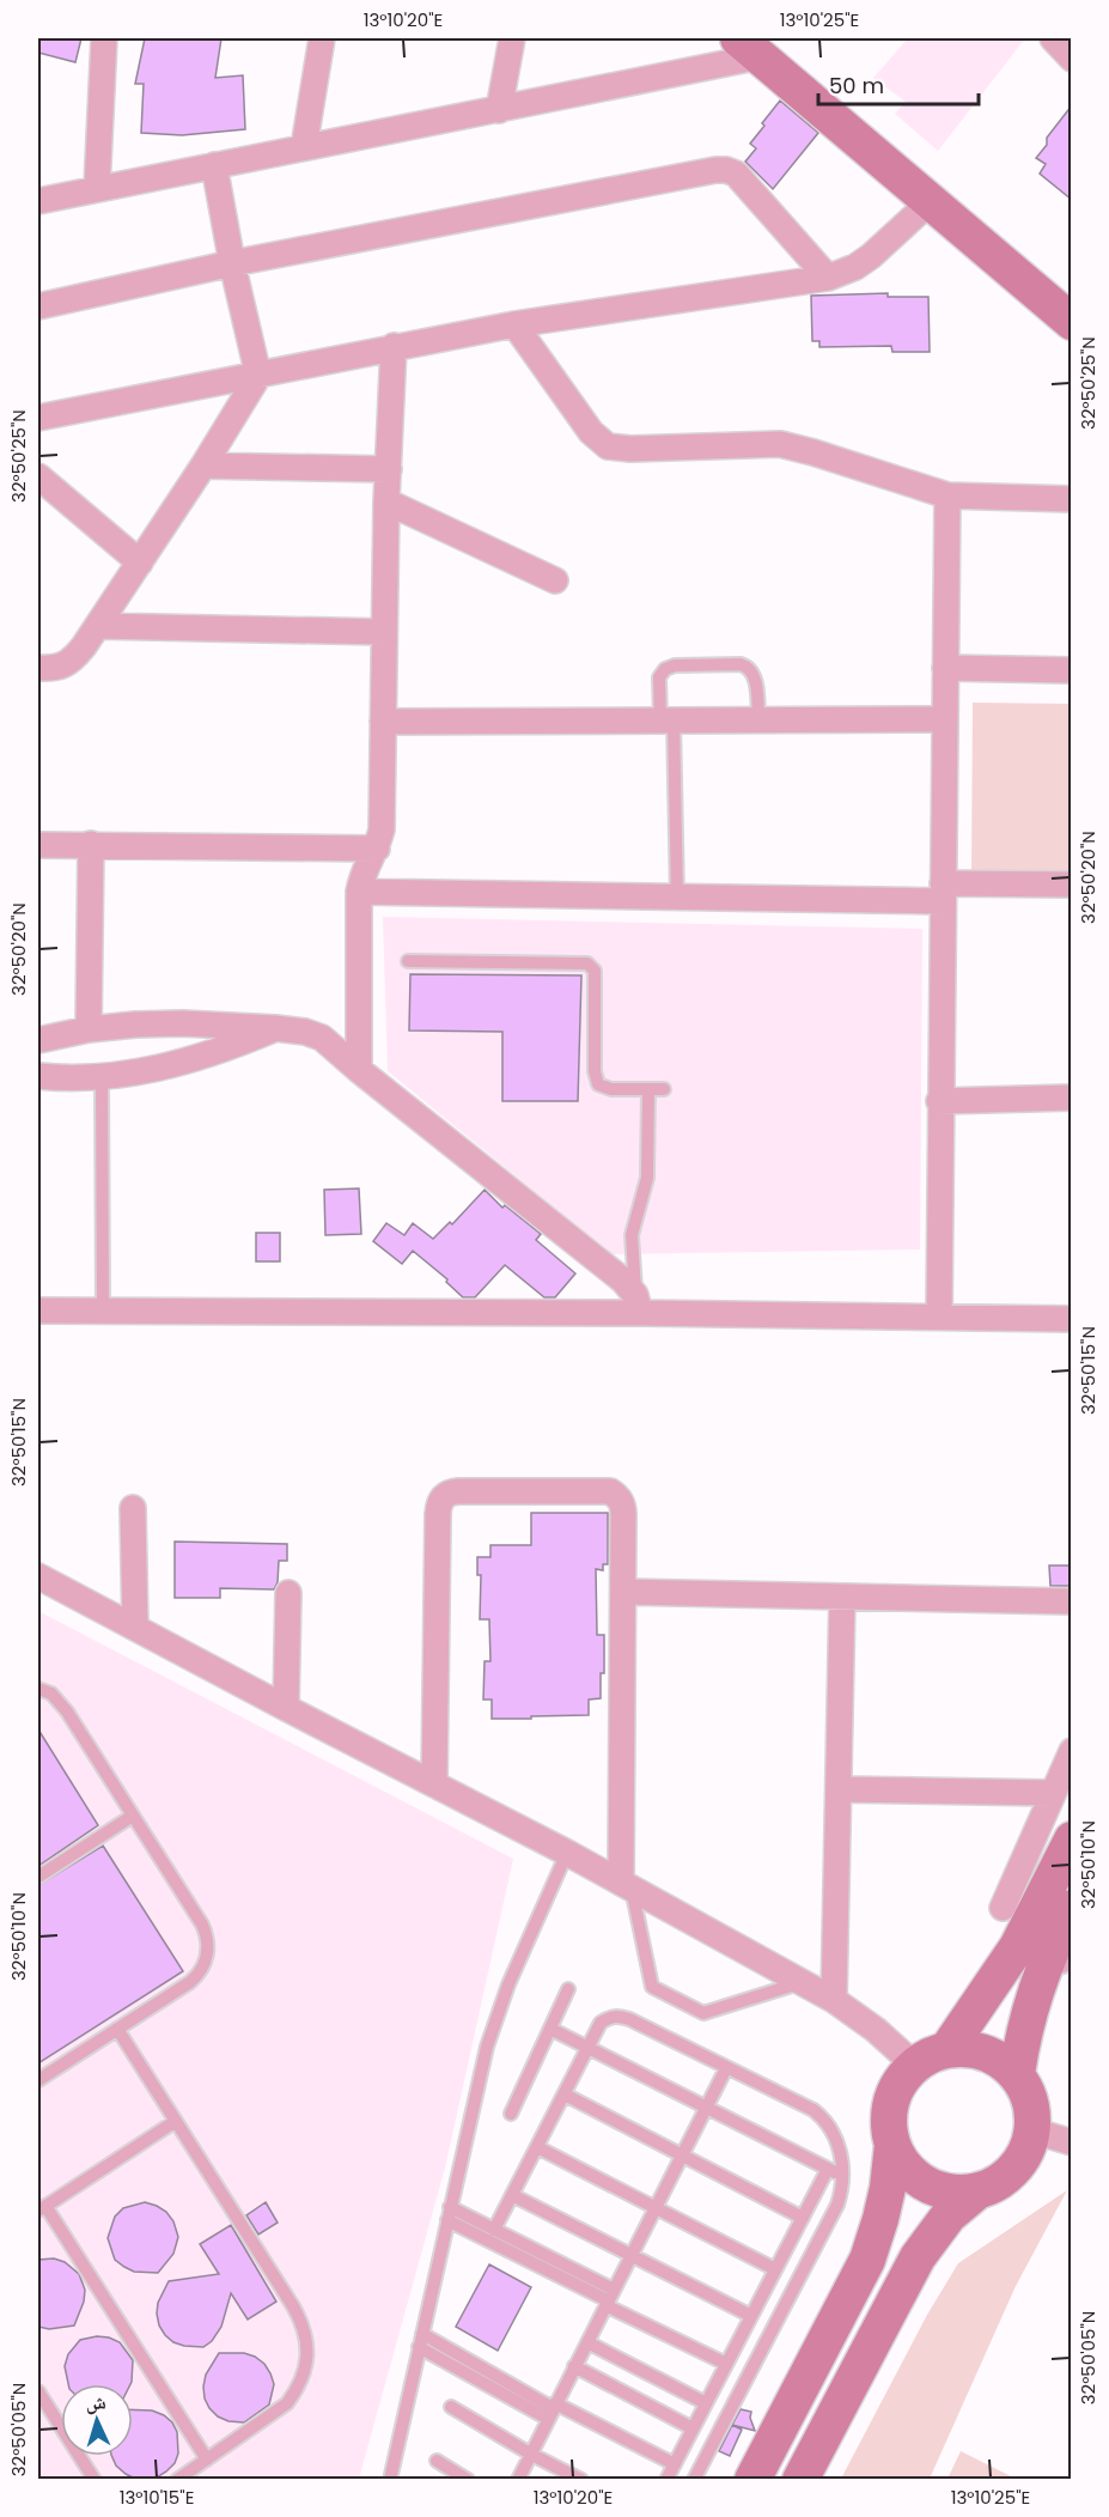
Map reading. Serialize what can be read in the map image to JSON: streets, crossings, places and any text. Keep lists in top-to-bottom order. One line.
{"scale_bar":"50 m","north":"top","coordinates":["13°10'20\"E","13°10'25\"E","32°50'25\"N","32°50'20\"N","32°50'15\"N","32°50'10\"N","32°50'05\"N","13°10'15\"E"]}
